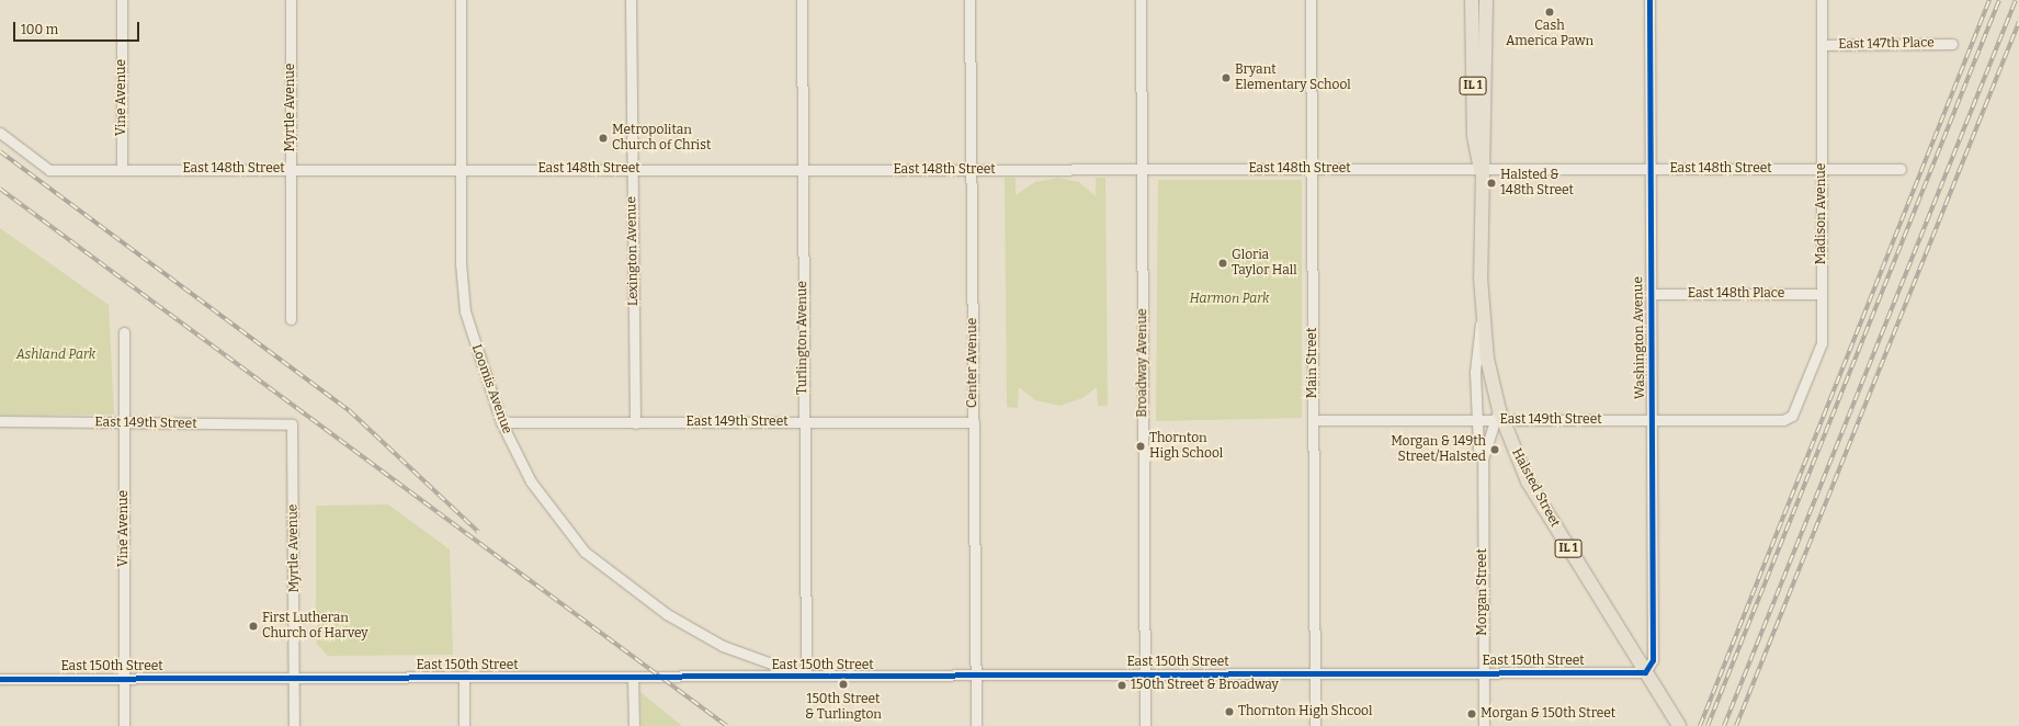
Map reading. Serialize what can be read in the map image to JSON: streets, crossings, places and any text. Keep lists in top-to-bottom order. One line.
{"streets":{"main road":["IL 1","Halsted Street"],"street":["East 147th Place","Vine Avenue","Myrtle Avenue","East 148th Street","Madison Avenue","Lexington Avenue","East 148th Place","Turlington Avenue","Washington Avenue","Center Avenue","Broadway Avenue","Main Street","Loomis Avenue","East 149th Street","Morgan Street","East 150th Street"]},"crossings":[["East 147th Place","Madison Avenue"],["Vine Avenue","East 148th Street"],["Vine Avenue","East 149th Street"],["Vine Avenue","East 150th Street"],["Myrtle Avenue","East 148th Street"],["Myrtle Avenue","East 149th Street"],["Myrtle Avenue","East 150th Street"],["East 148th Street","Madison Avenue"],["East 148th Street","Lexington Avenue"],["East 148th Street","Turlington Avenue"],["East 148th Street","Washington Avenue"],["East 148th Street","Center Avenue"],["East 148th Street","Broadway Avenue"],["East 148th Street","Main Street"],["East 148th Street","Loomis Avenue"],["East 148th Street","Halsted Street"],["Madison Avenue","East 148th Place"],["Madison Avenue","East 149th Street"],["Lexington Avenue","East 149th Street"],["East 148th Place","Washington Avenue"],["Turlington Avenue","Loomis Avenue"],["Turlington Avenue","East 149th Street"],["Turlington Avenue","East 150th Street"],["Washington Avenue","East 149th Street"],["Washington Avenue","Halsted Street"],["Washington Avenue","East 150th Street"],["Center Avenue","East 149th Street"],["Center Avenue","East 150th Street"],["Broadway Avenue","East 150th Street"],["Main Street","East 149th Street"],["Main Street","East 150th Street"],["Loomis Avenue","East 149th Street"],["Loomis Avenue","East 150th Street"],["East 149th Street","Halsted Street"],["East 149th Street","Morgan Street"],["Halsted Street","Morgan Street"],["Halsted Street","East 150th Street"],["Morgan Street","East 150th Street"]],"parks":["Harmon Park","Ashland Park"],"places":["Cash America Pawn","Bryant Elementary School","Metropolitan Church of Christ","Halsted & 148th Street","Gloria Taylor Hall","Thornton High School","Morgan & 149th Street/Halsted","First Lutheran Church of Harvey","150th Street & Turlington","150th Street & Broadway","Thornton High Shcool","Morgan & 150th Street"],"scale_bar":"100 m"}
